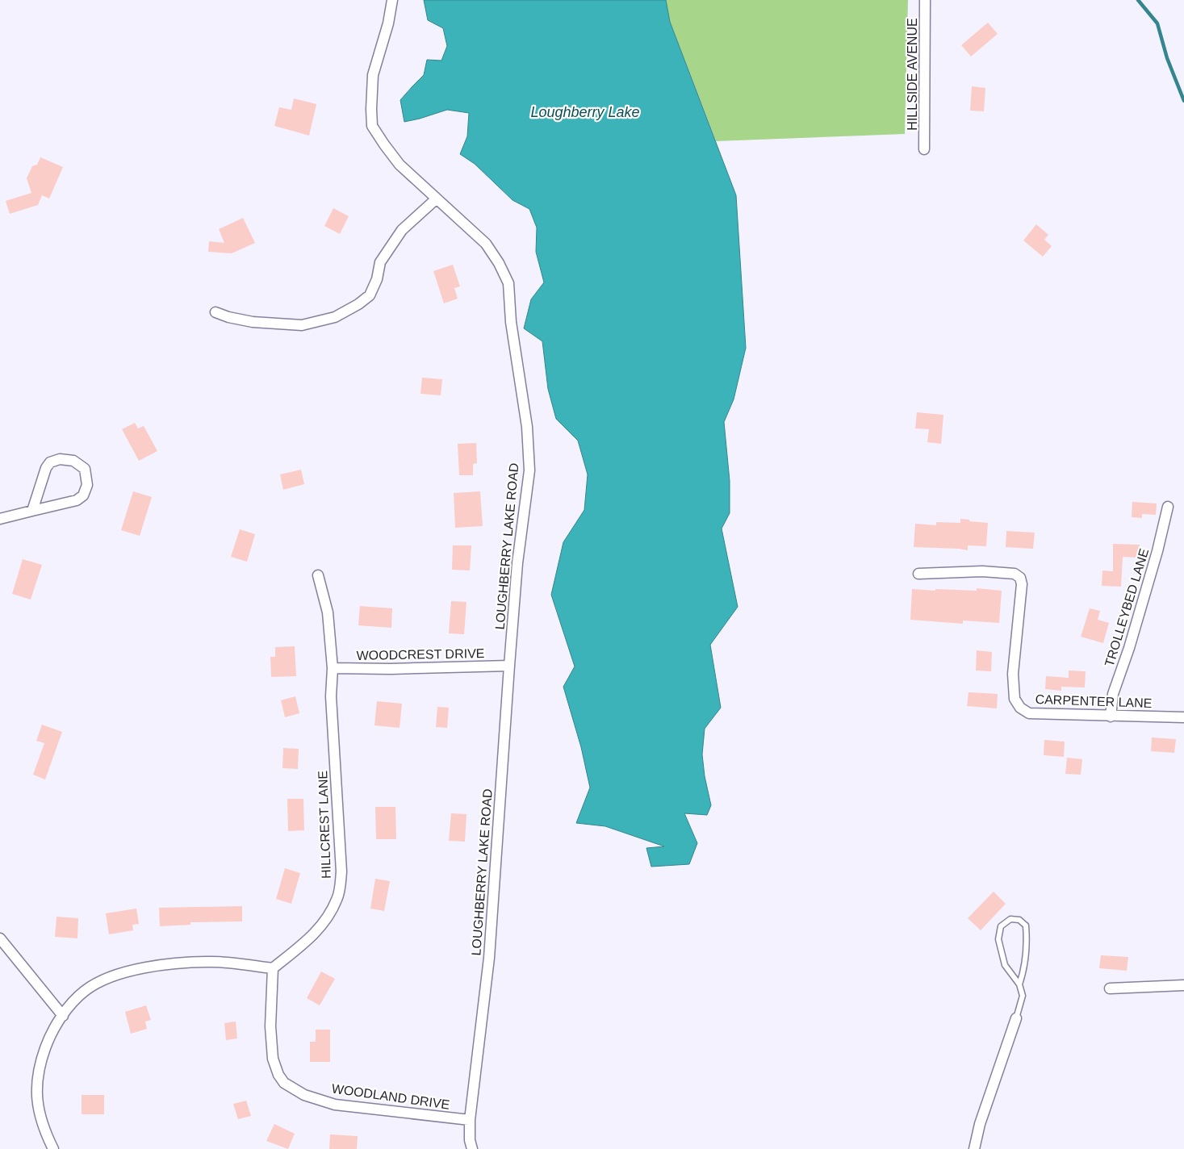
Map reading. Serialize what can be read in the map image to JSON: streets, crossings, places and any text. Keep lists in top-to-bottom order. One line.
{"streets":{"street":["HILLSIDE AVENUE","LOUGHBERRY LAKE ROAD","TROLLEYBED LANE","WOODCREST DRIVE","CARPENTER LANE","HILLCREST LANE","WOODLAND DRIVE"]},"crossings":[["LOUGHBERRY LAKE ROAD","WOODCREST DRIVE"],["LOUGHBERRY LAKE ROAD","WOODLAND DRIVE"],["TROLLEYBED LANE","CARPENTER LANE"],["WOODCREST DRIVE","HILLCREST LANE"],["HILLCREST LANE","WOODLAND DRIVE"]],"water":["Loughberry Lake"]}
